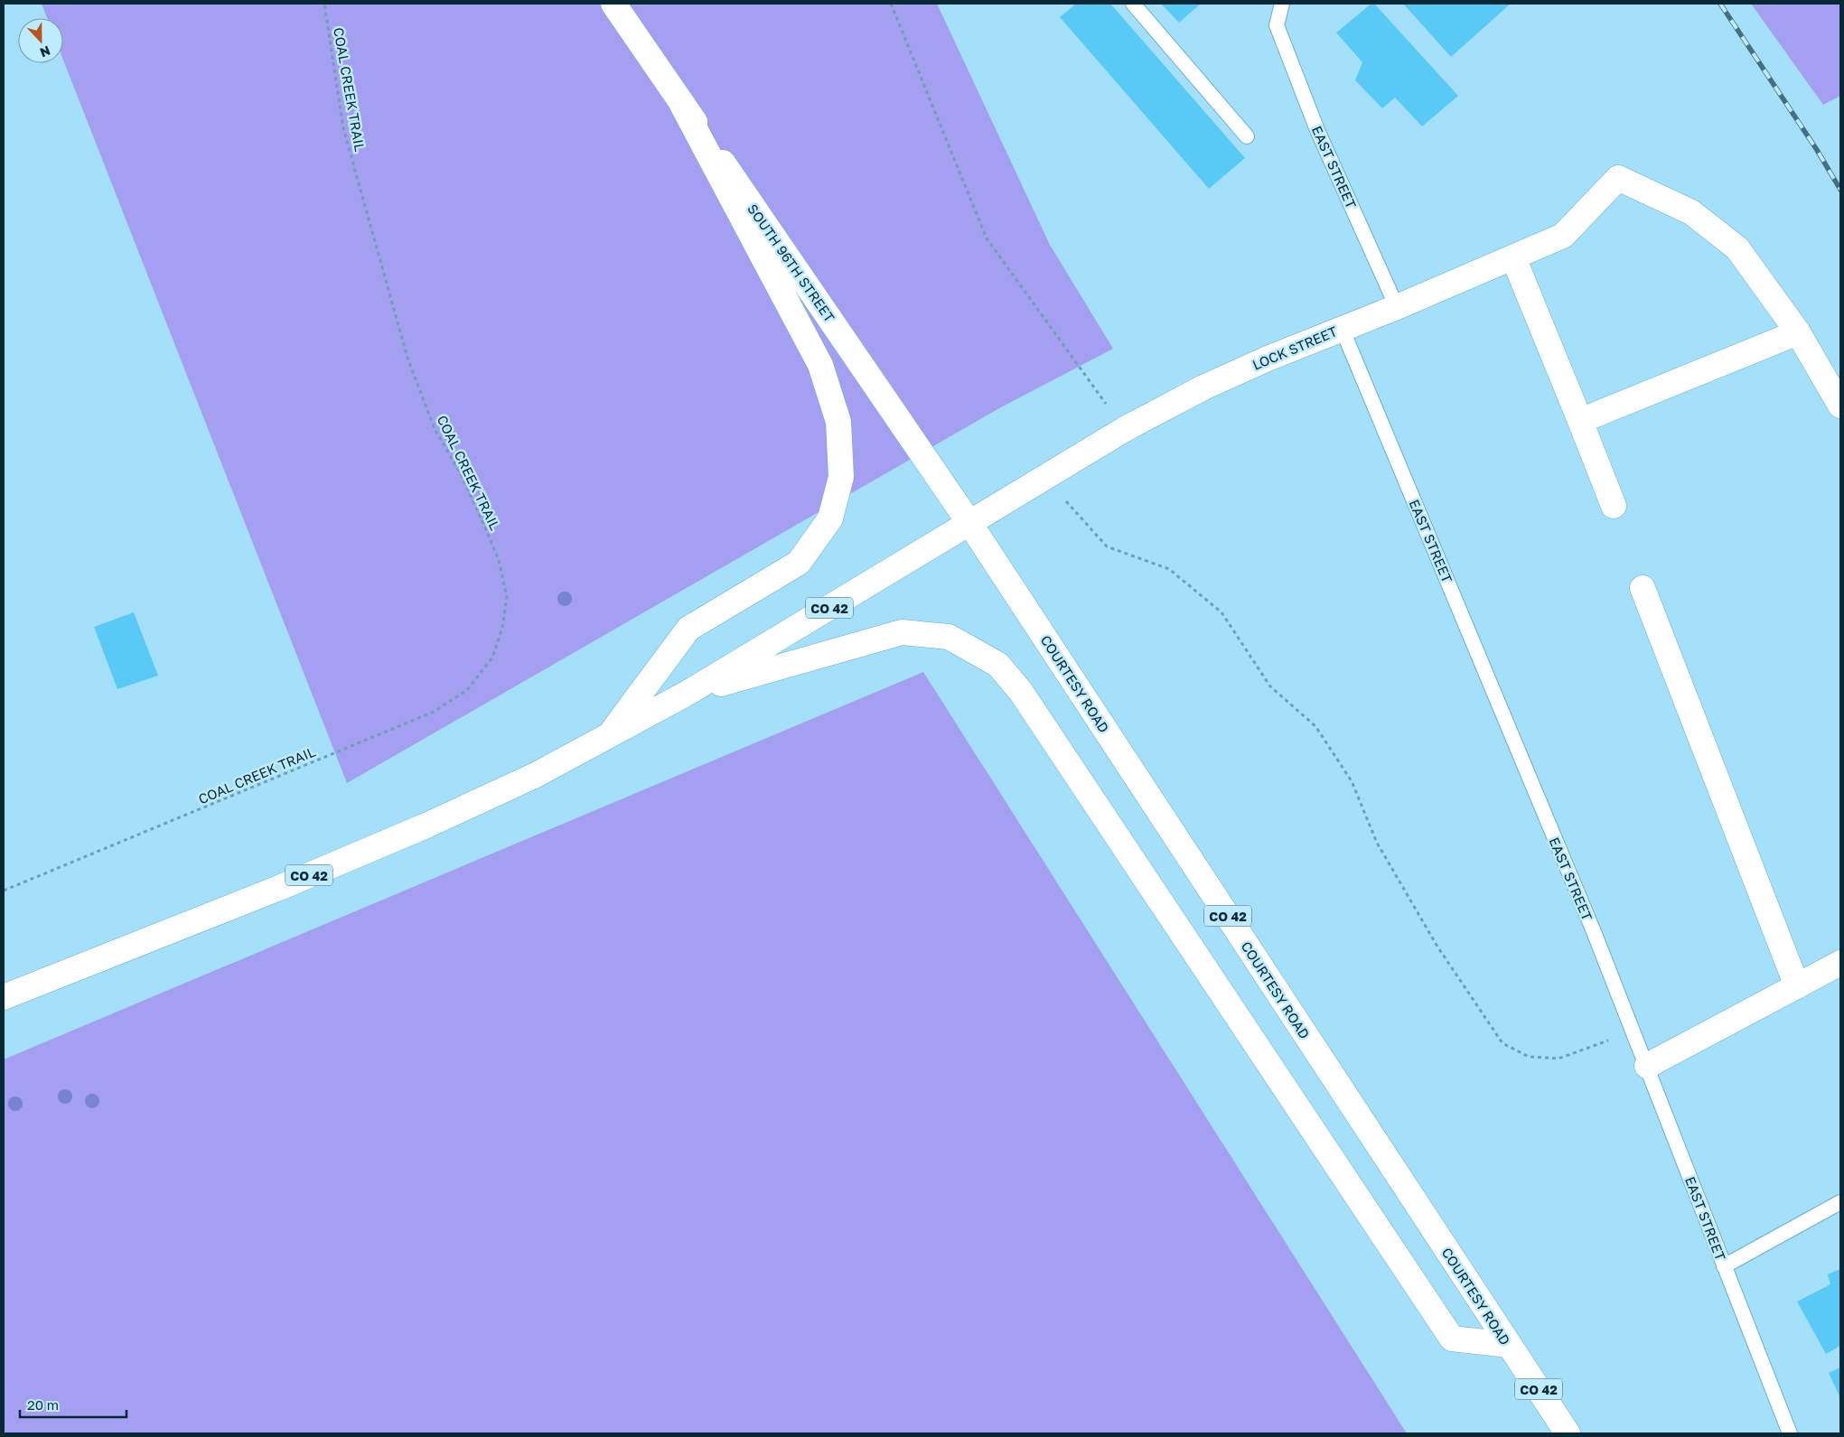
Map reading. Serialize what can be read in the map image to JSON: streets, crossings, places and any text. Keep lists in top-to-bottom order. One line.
{"streets":{"main road":["SOUTH 96TH STREET","LOCK STREET","CO 42","COURTESY ROAD"],"lane":["EAST STREET"],"path":["COAL CREEK TRAIL"]},"crossings":[["EAST STREET","LOCK STREET"],["SOUTH 96TH STREET","LOCK STREET"],["SOUTH 96TH STREET","CO 42"],["SOUTH 96TH STREET","COURTESY ROAD"],["LOCK STREET","CO 42"],["LOCK STREET","COURTESY ROAD"],["CO 42","COURTESY ROAD"]],"scale_bar":"20 m","north":"bottom"}
